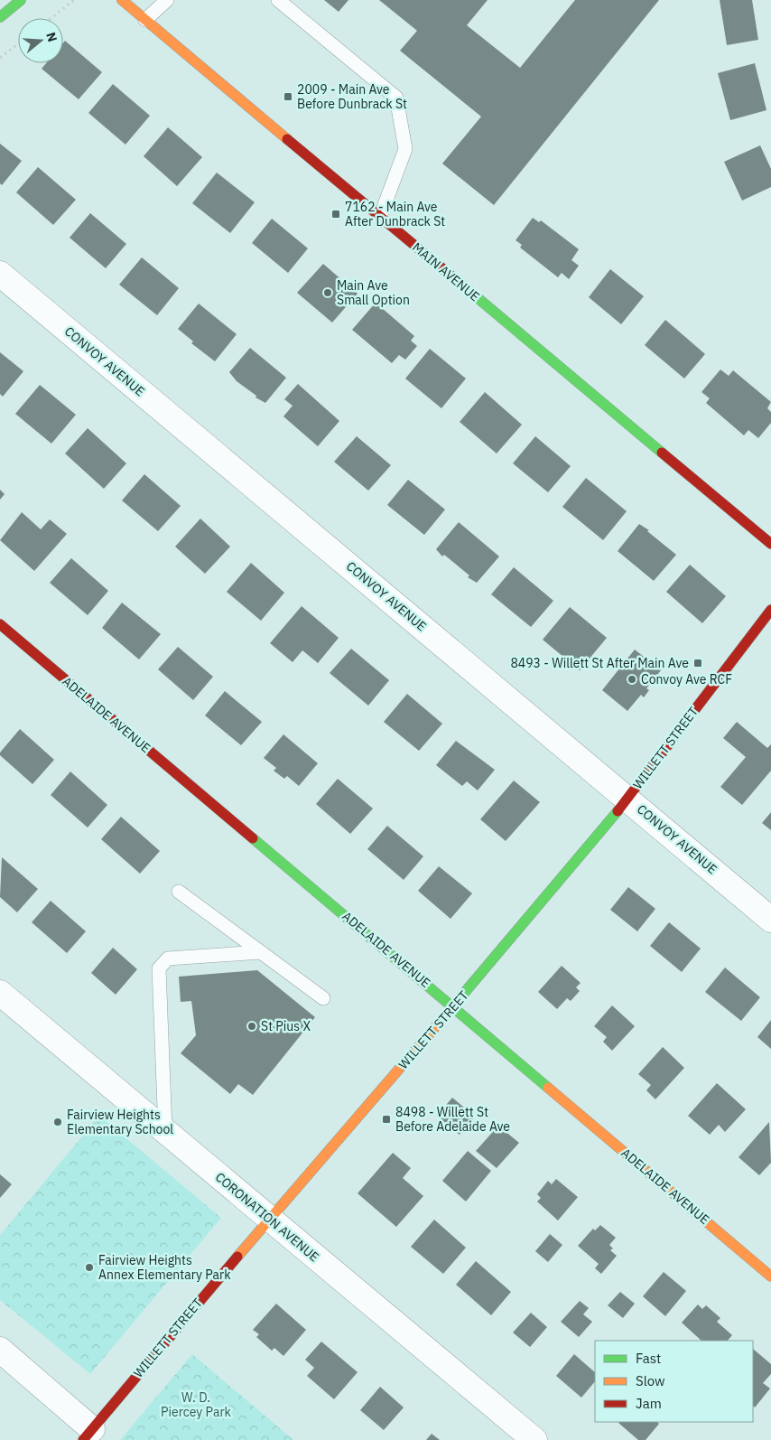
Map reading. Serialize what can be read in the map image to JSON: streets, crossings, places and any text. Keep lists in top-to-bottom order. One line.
{"streets":{"street":["MAIN AVENUE","CONVOY AVENUE","ADELAIDE AVENUE","WILLETT STREET","CORONATION AVENUE"]},"crossings":[["CONVOY AVENUE","WILLETT STREET"],["ADELAIDE AVENUE","WILLETT STREET"],["WILLETT STREET","CORONATION AVENUE"]],"parks":["W. D. Piercey Park"],"places":{"transit":["2009 - Main Ave Before Dunbrack St","7162 - Main Ave After Dunbrack St","8493 - Willett St After Main Ave","8498 - Willett St Before Adelaide Ave"],"other":["Main Ave Small Option","Convoy Ave RCF","St Pius X","Fairview Heights Elementary School","Fairview Heights Annex Elementary Park"]},"legend":["Fast","Slow","Jam"],"north":"right"}
